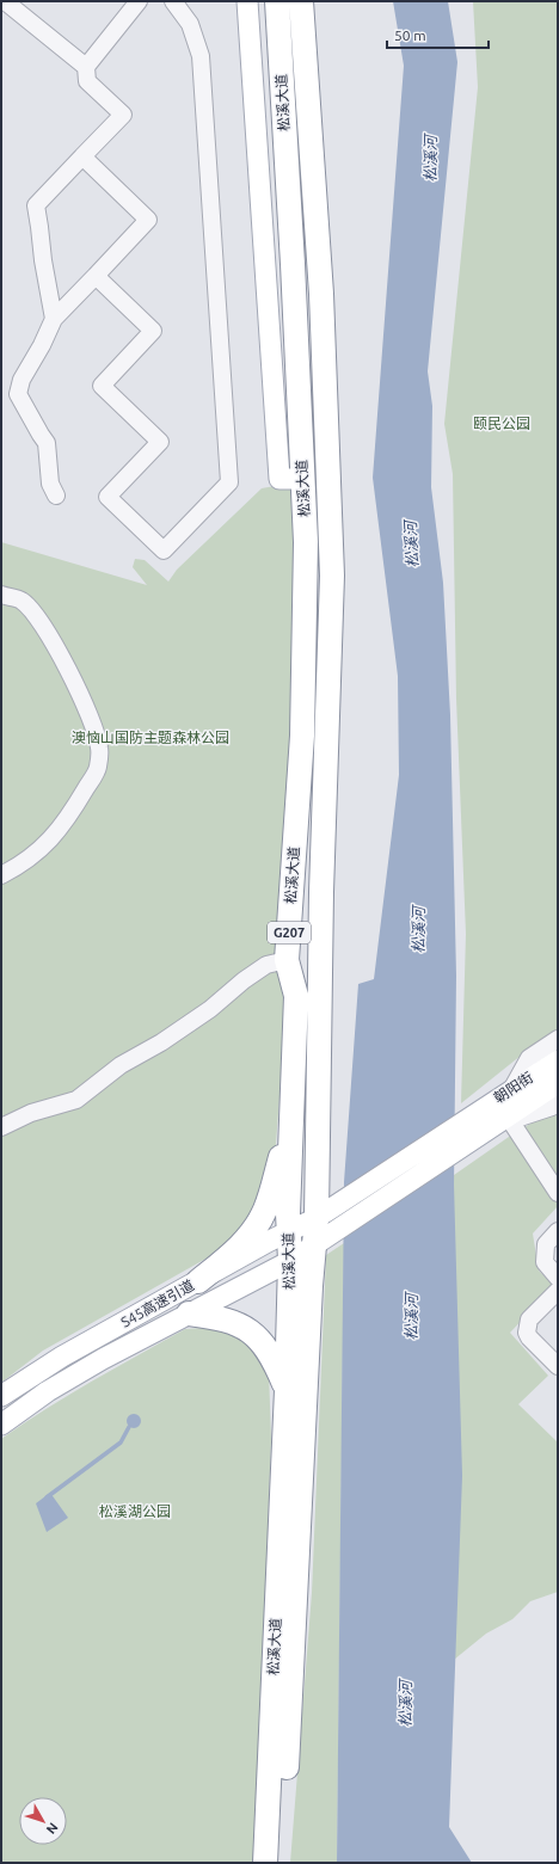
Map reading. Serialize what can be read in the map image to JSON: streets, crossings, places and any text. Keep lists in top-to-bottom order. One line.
{"streets":{"highway":["松溪大道","G207"],"main road":["朝阳街","S45高速引道"]},"crossings":[["松溪大道","朝阳街"],["松溪大道","S45高速引道"],["朝阳街","S45高速引道"]],"water":["松溪河"],"parks":["颐民公园","澳恼山国防主题森林公园","松溪湖公园"],"scale_bar":"50 m","north":"bottom right"}
